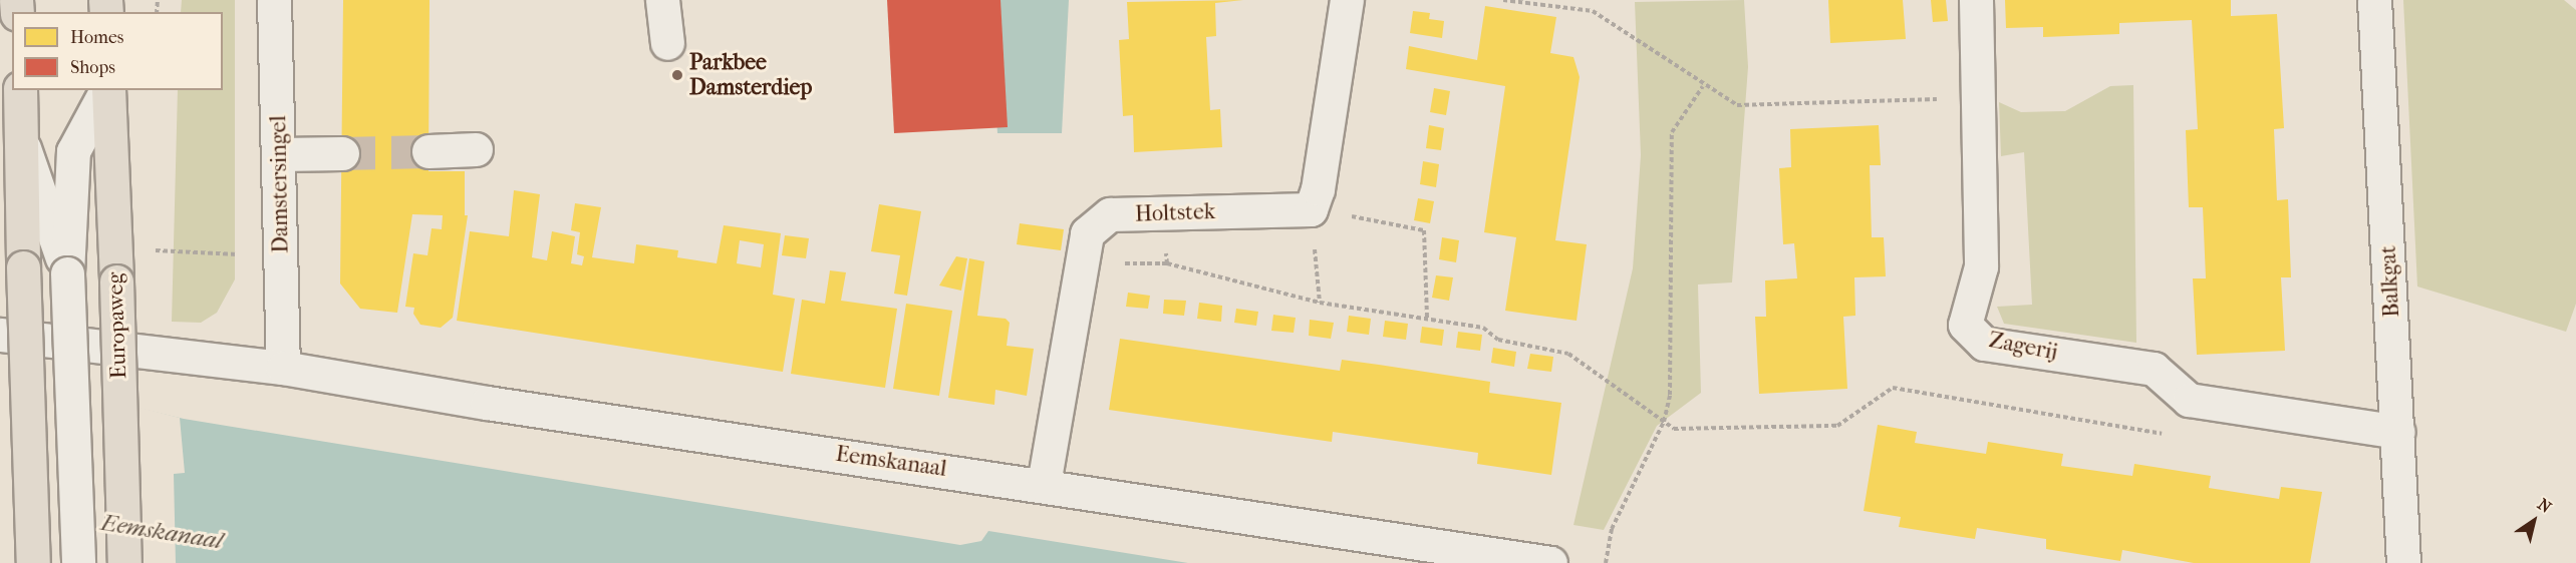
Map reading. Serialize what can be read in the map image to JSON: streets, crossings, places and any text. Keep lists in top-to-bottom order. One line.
{"streets":{"main road":["Europaweg"],"street":["Damstersingel","Holtstek","Balkgat","Zagerij","Eemskanaal"]},"crossings":[["Damstersingel","Eemskanaal"],["Holtstek","Eemskanaal"],["Balkgat","Zagerij"]],"water":["Eemskanaal"],"places":["Parkbee Damsterdiep"],"legend":["Homes","Shops"],"north":"top right"}
